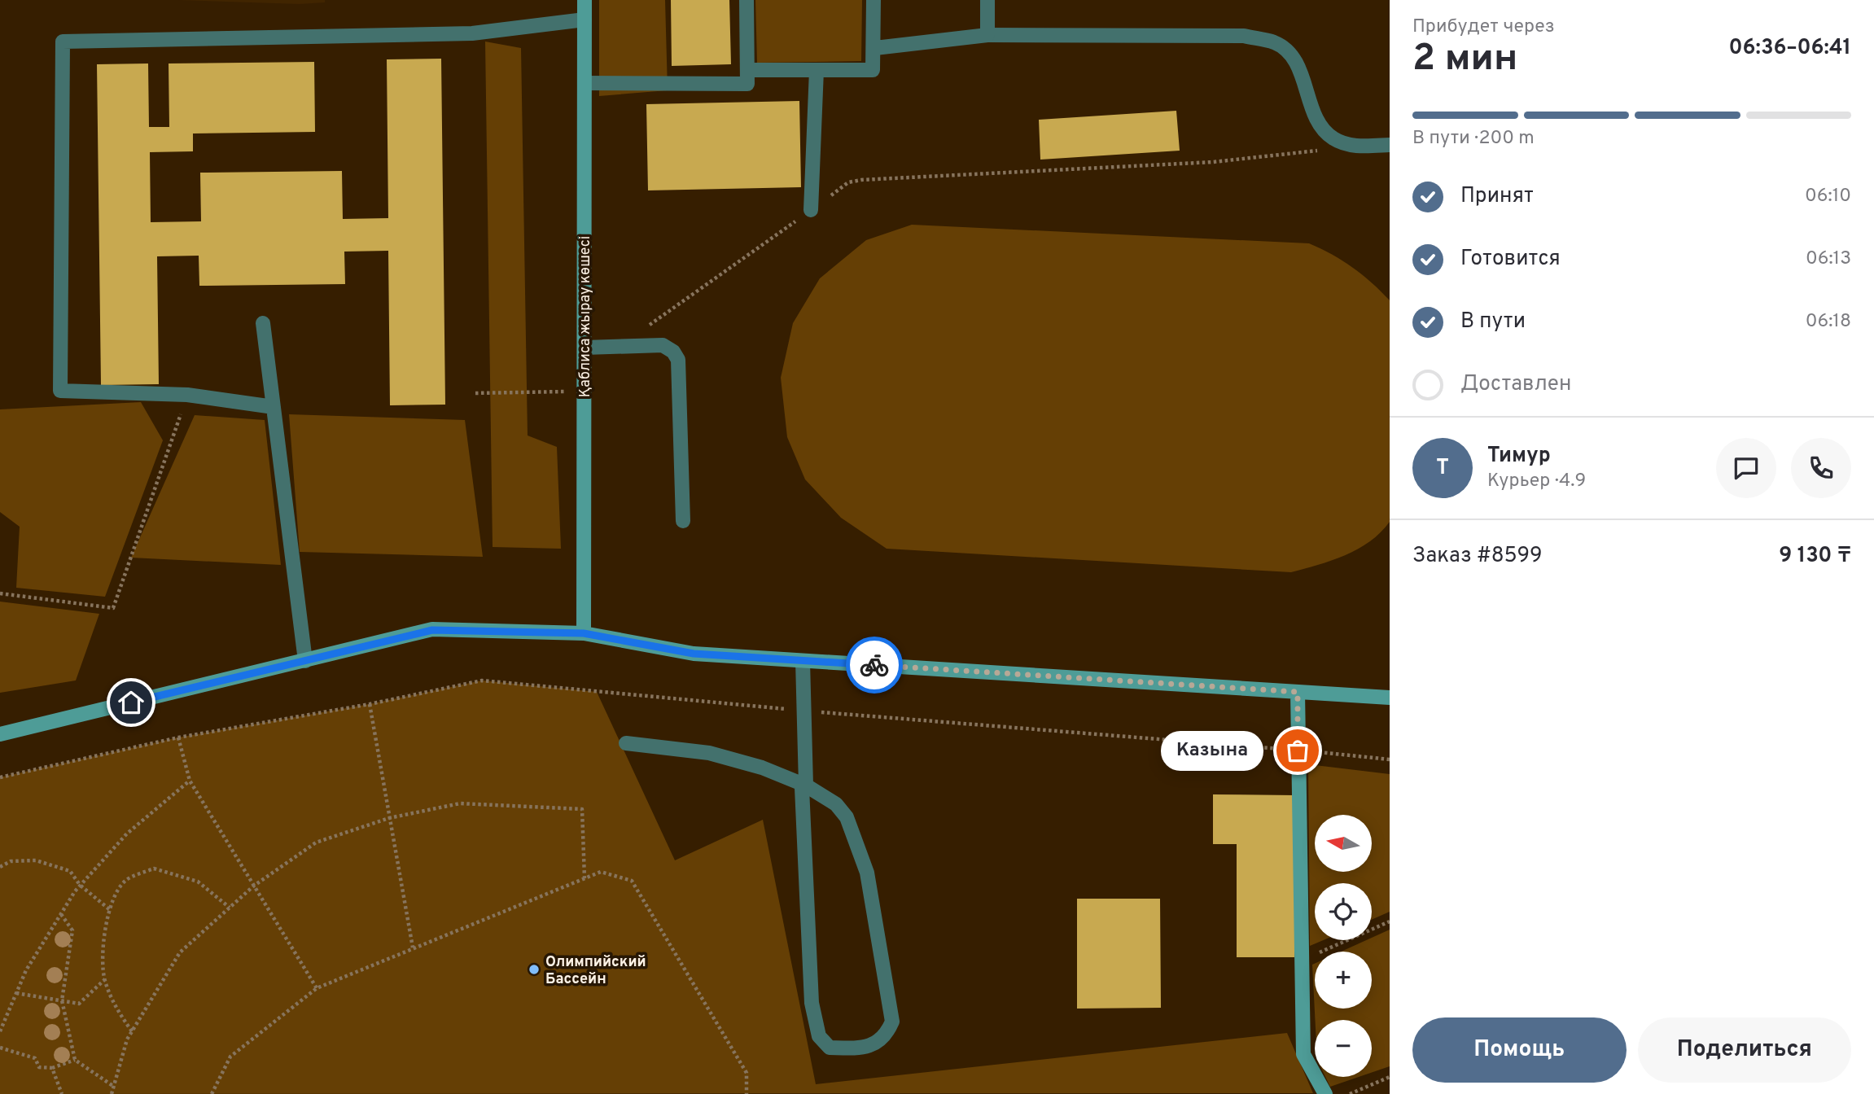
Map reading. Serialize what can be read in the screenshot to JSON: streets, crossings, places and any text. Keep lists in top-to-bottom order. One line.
{"streets":{"street":["Қаблиса жырау көшесі"]},"places":["Казына","Олимпийский Бассейн"],"north":"left","page":{"heading":["2 мин","Прибудет через","06:36–06:41"],"panel":["Тимур","Курьер · 4.9","Заказ #8599","9 130 ₸"],"bar":"В пути · 200 m","list":[["Принят","06:10"],["Готовится","06:13"],["В пути","06:18"],"Доставлен"],"round":"Т","bubble":"Казына","map_buttons":["+","−"],"buttons":["Помощь","Поделиться"]}}
